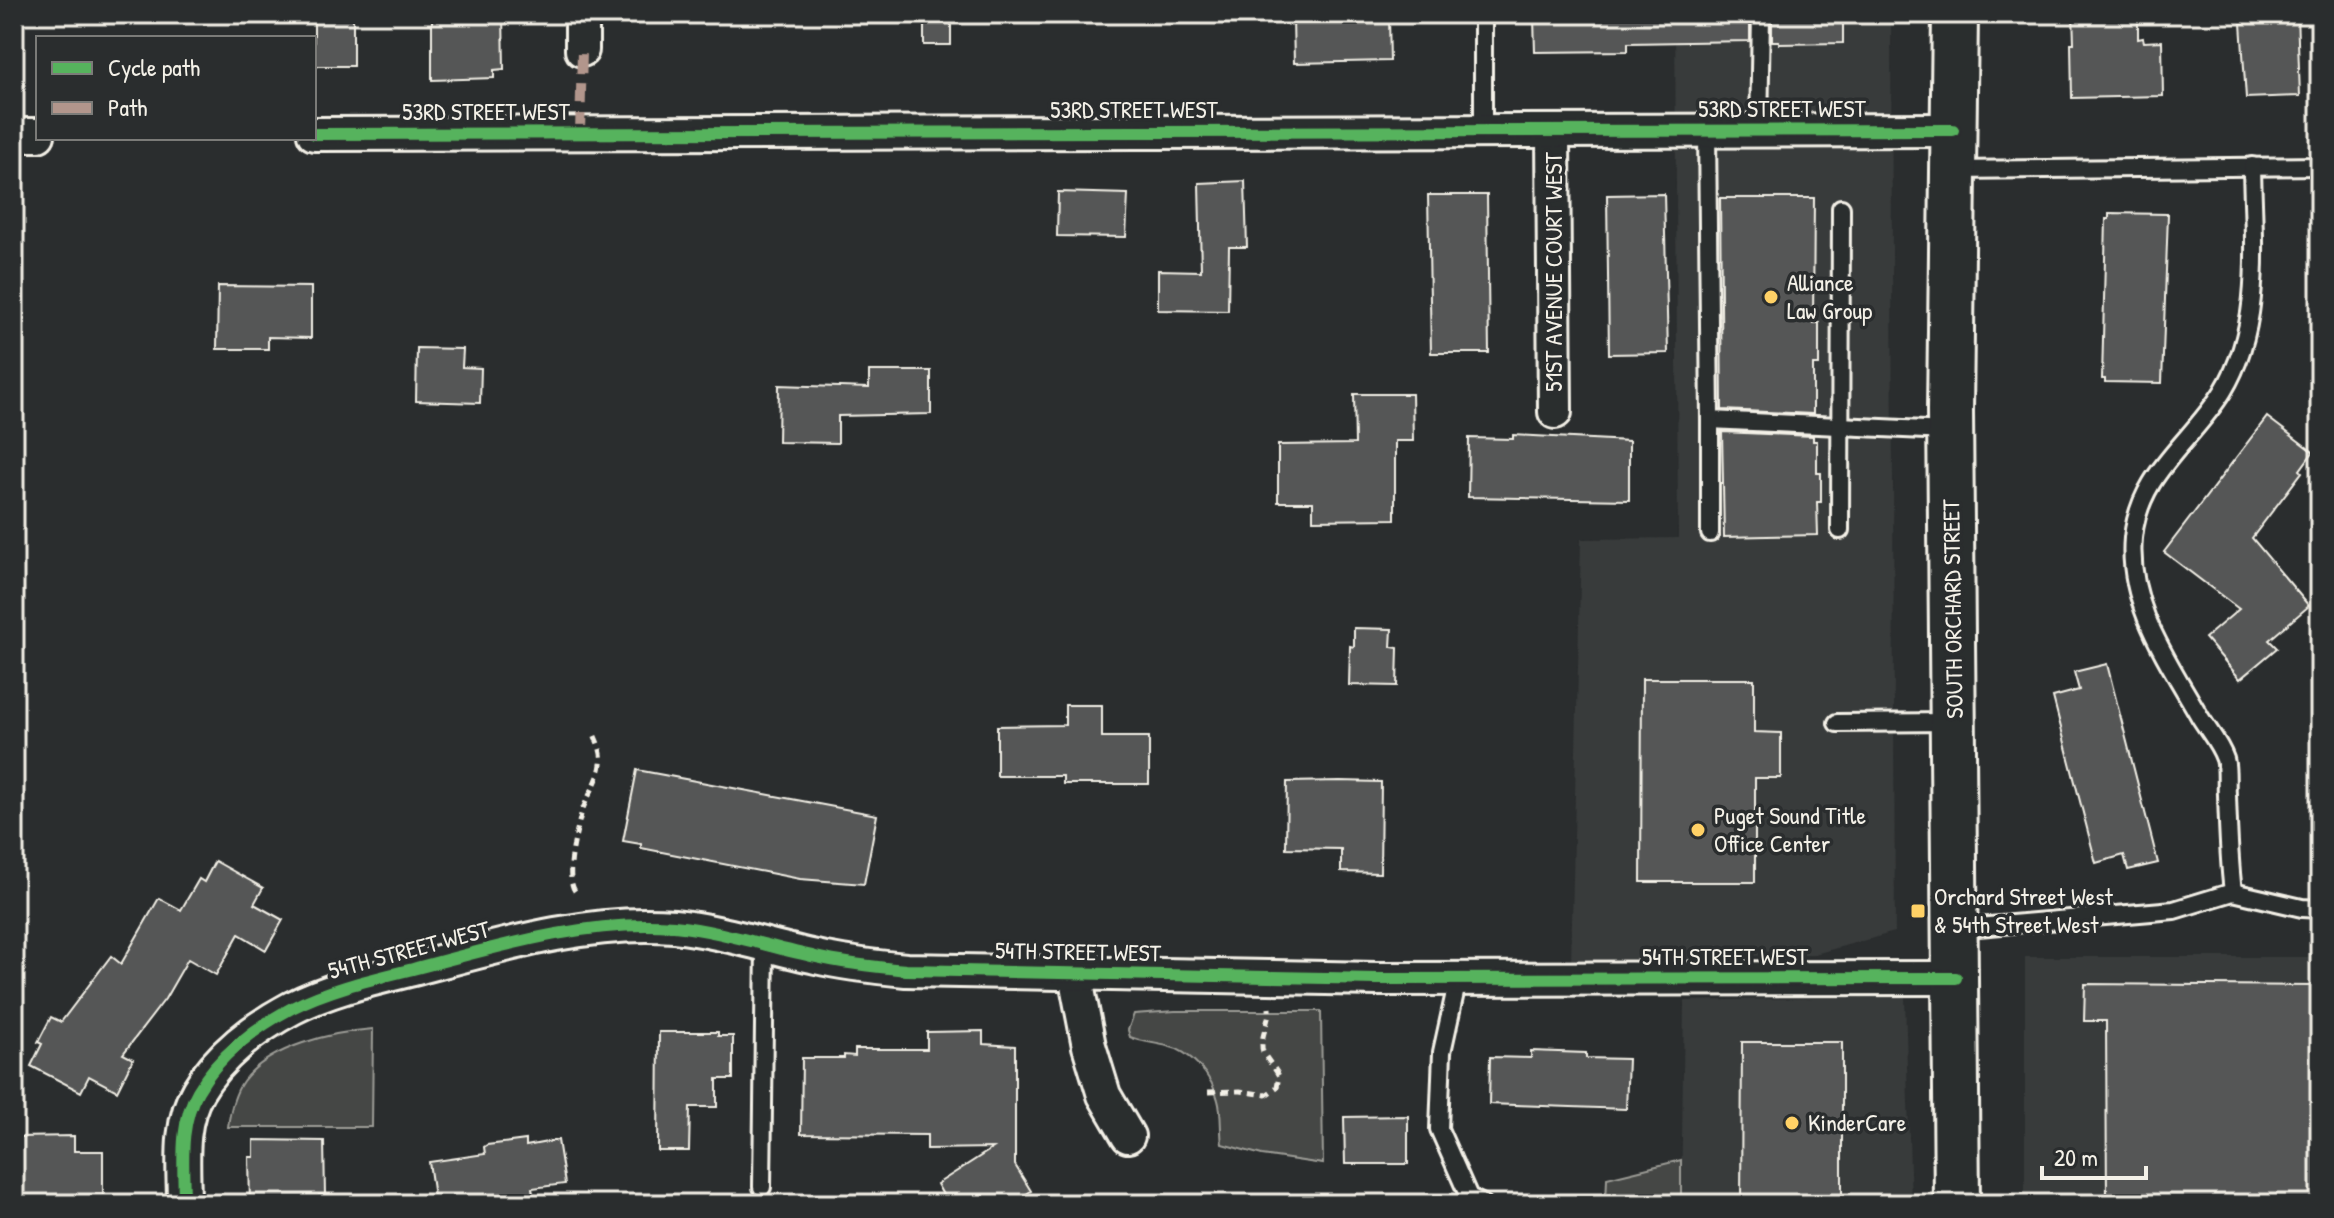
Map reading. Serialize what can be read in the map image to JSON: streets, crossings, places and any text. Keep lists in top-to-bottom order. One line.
{"streets":{"main road":["SOUTH ORCHARD STREET"],"street":["53RD STREET WEST","51ST AVENUE COURT WEST","54TH STREET WEST"]},"crossings":[["53RD STREET WEST","51ST AVENUE COURT WEST"],["53RD STREET WEST","SOUTH ORCHARD STREET"],["SOUTH ORCHARD STREET","54TH STREET WEST"]],"places":{"other":["Alliance Law Group","Puget Sound Title Office Center","KinderCare"],"transit":["Orchard Street West & 54th Street West"]},"legend":["Cycle path","Path"],"scale_bar":"20 m"}
